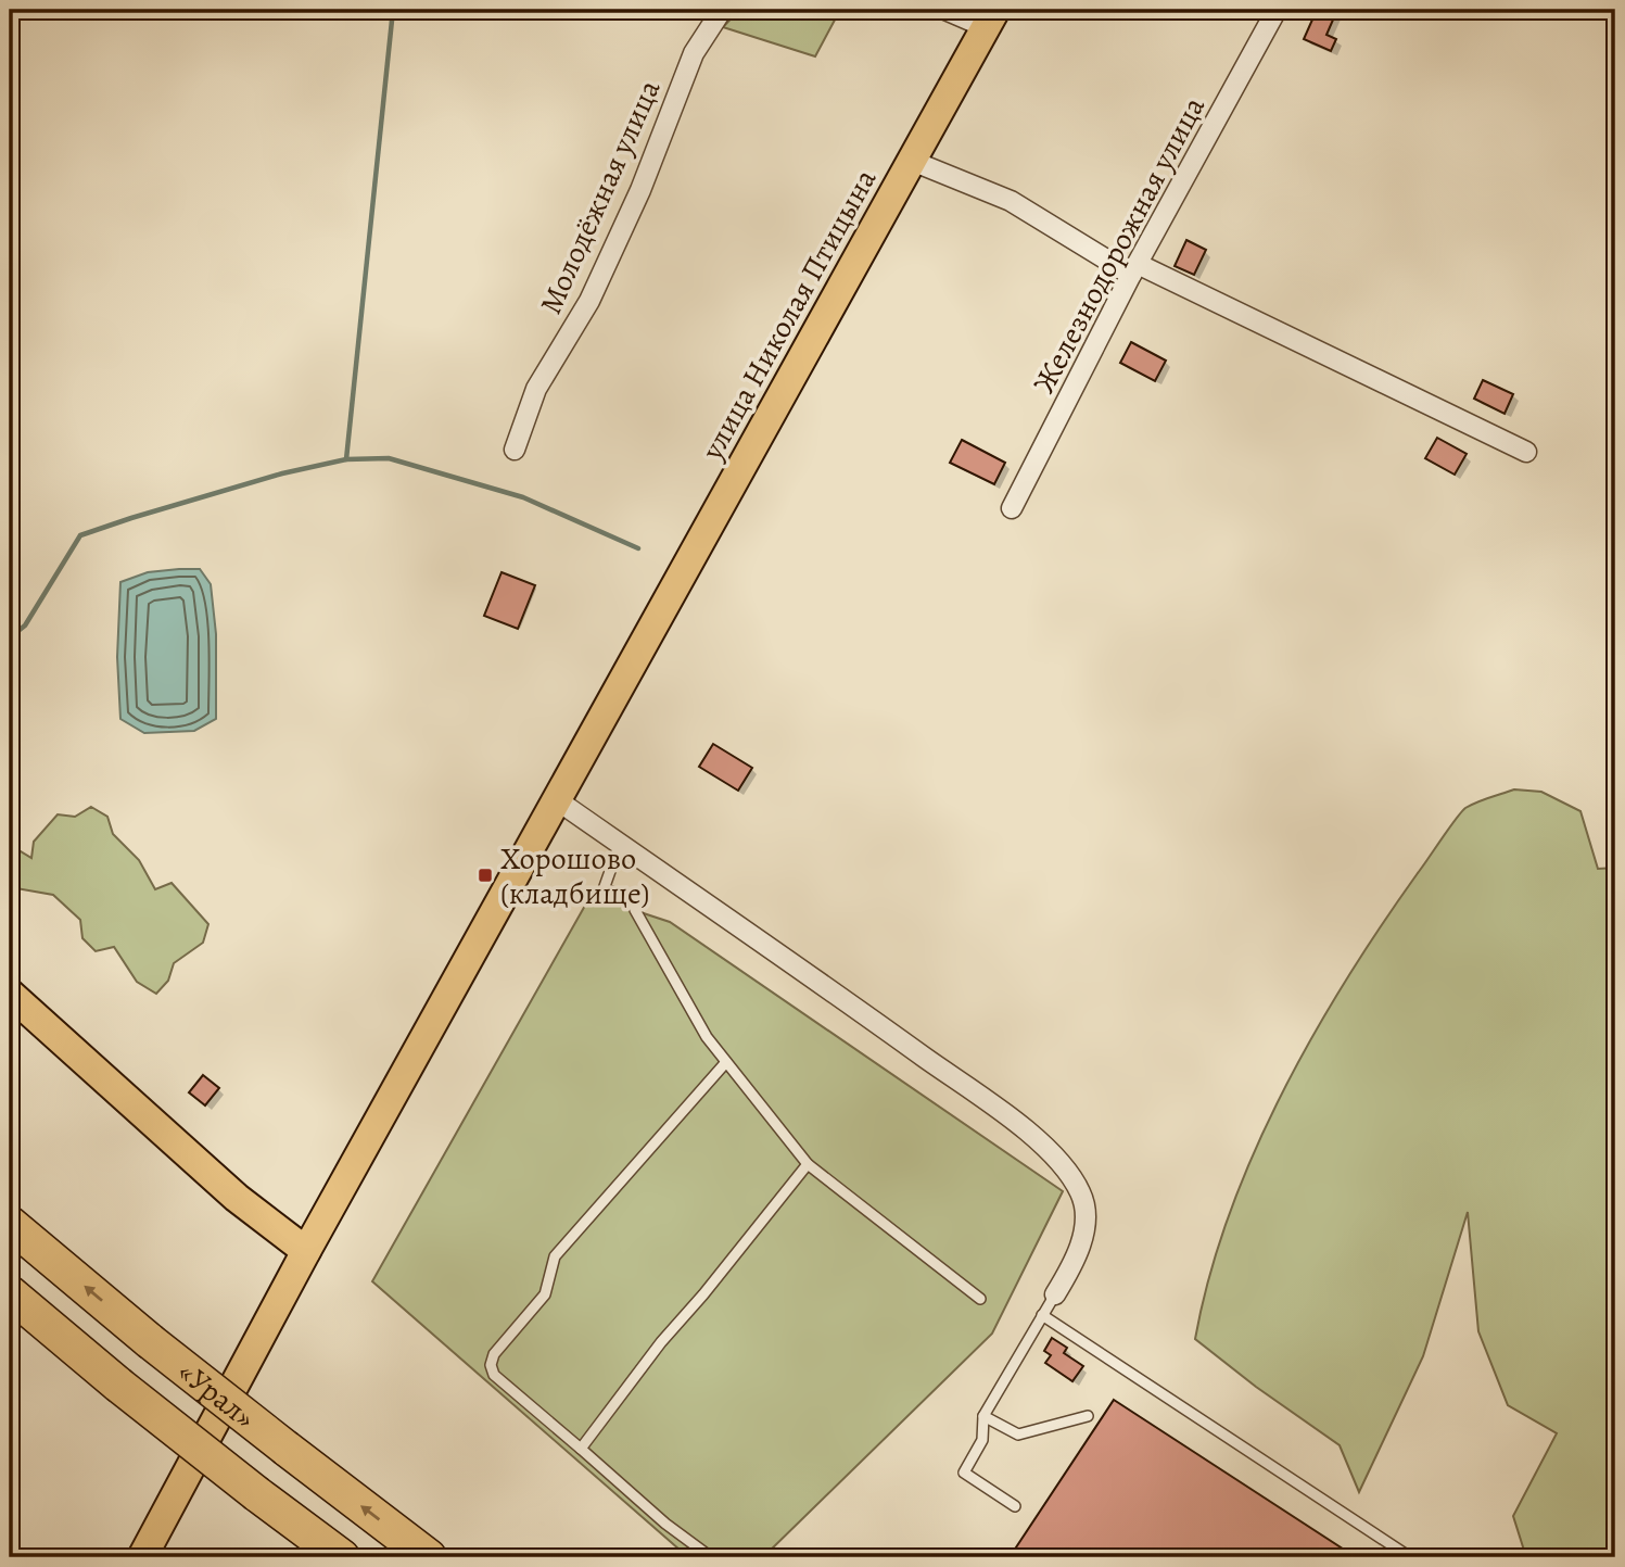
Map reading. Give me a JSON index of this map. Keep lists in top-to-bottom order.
{
  "streets": {
    "highway": ["«Урал»"],
    "main road": ["улица Николая Птицына"],
    "street": ["Молодёжная улица", "Железнодорожная улица"]
  },
  "places": {
    "transit": ["Хорошово (кладбище)"]
  }
}
